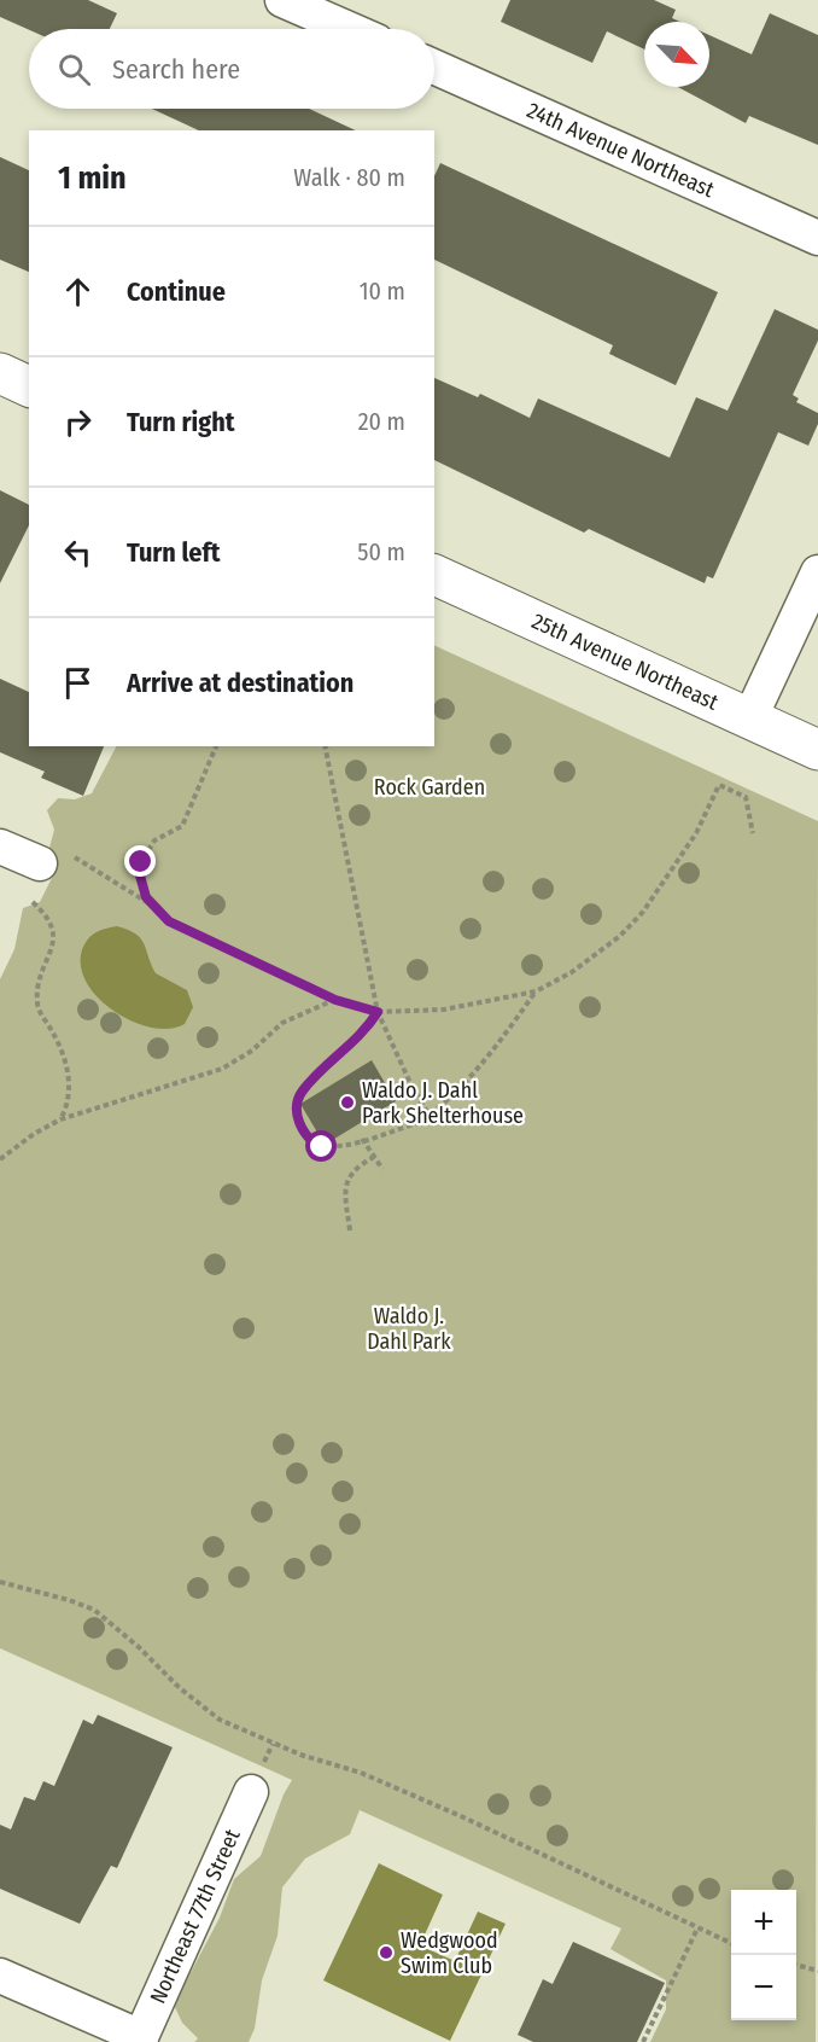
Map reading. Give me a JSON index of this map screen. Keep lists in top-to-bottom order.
{
  "streets": {
    "main road": ["25th Avenue Northeast"],
    "street": ["24th Avenue Northeast", "Northeast 77th Street"]
  },
  "parks": ["Rock Garden", "Waldo J. Dahl Park"],
  "places": ["Waldo J. Dahl Park Shelterhouse", "Wedgwood Swim Club"],
  "north": "bottom right",
  "page": {
    "search": "Search here",
    "heading": ["1 min", "Walk · 80 m"],
    "list": [
      ["Continue", "10 m"],
      ["Turn right", "20 m"],
      ["Turn left", "50 m"],
      "Arrive at destination"
    ],
    "map_buttons": ["+", "−"]
  }
}
